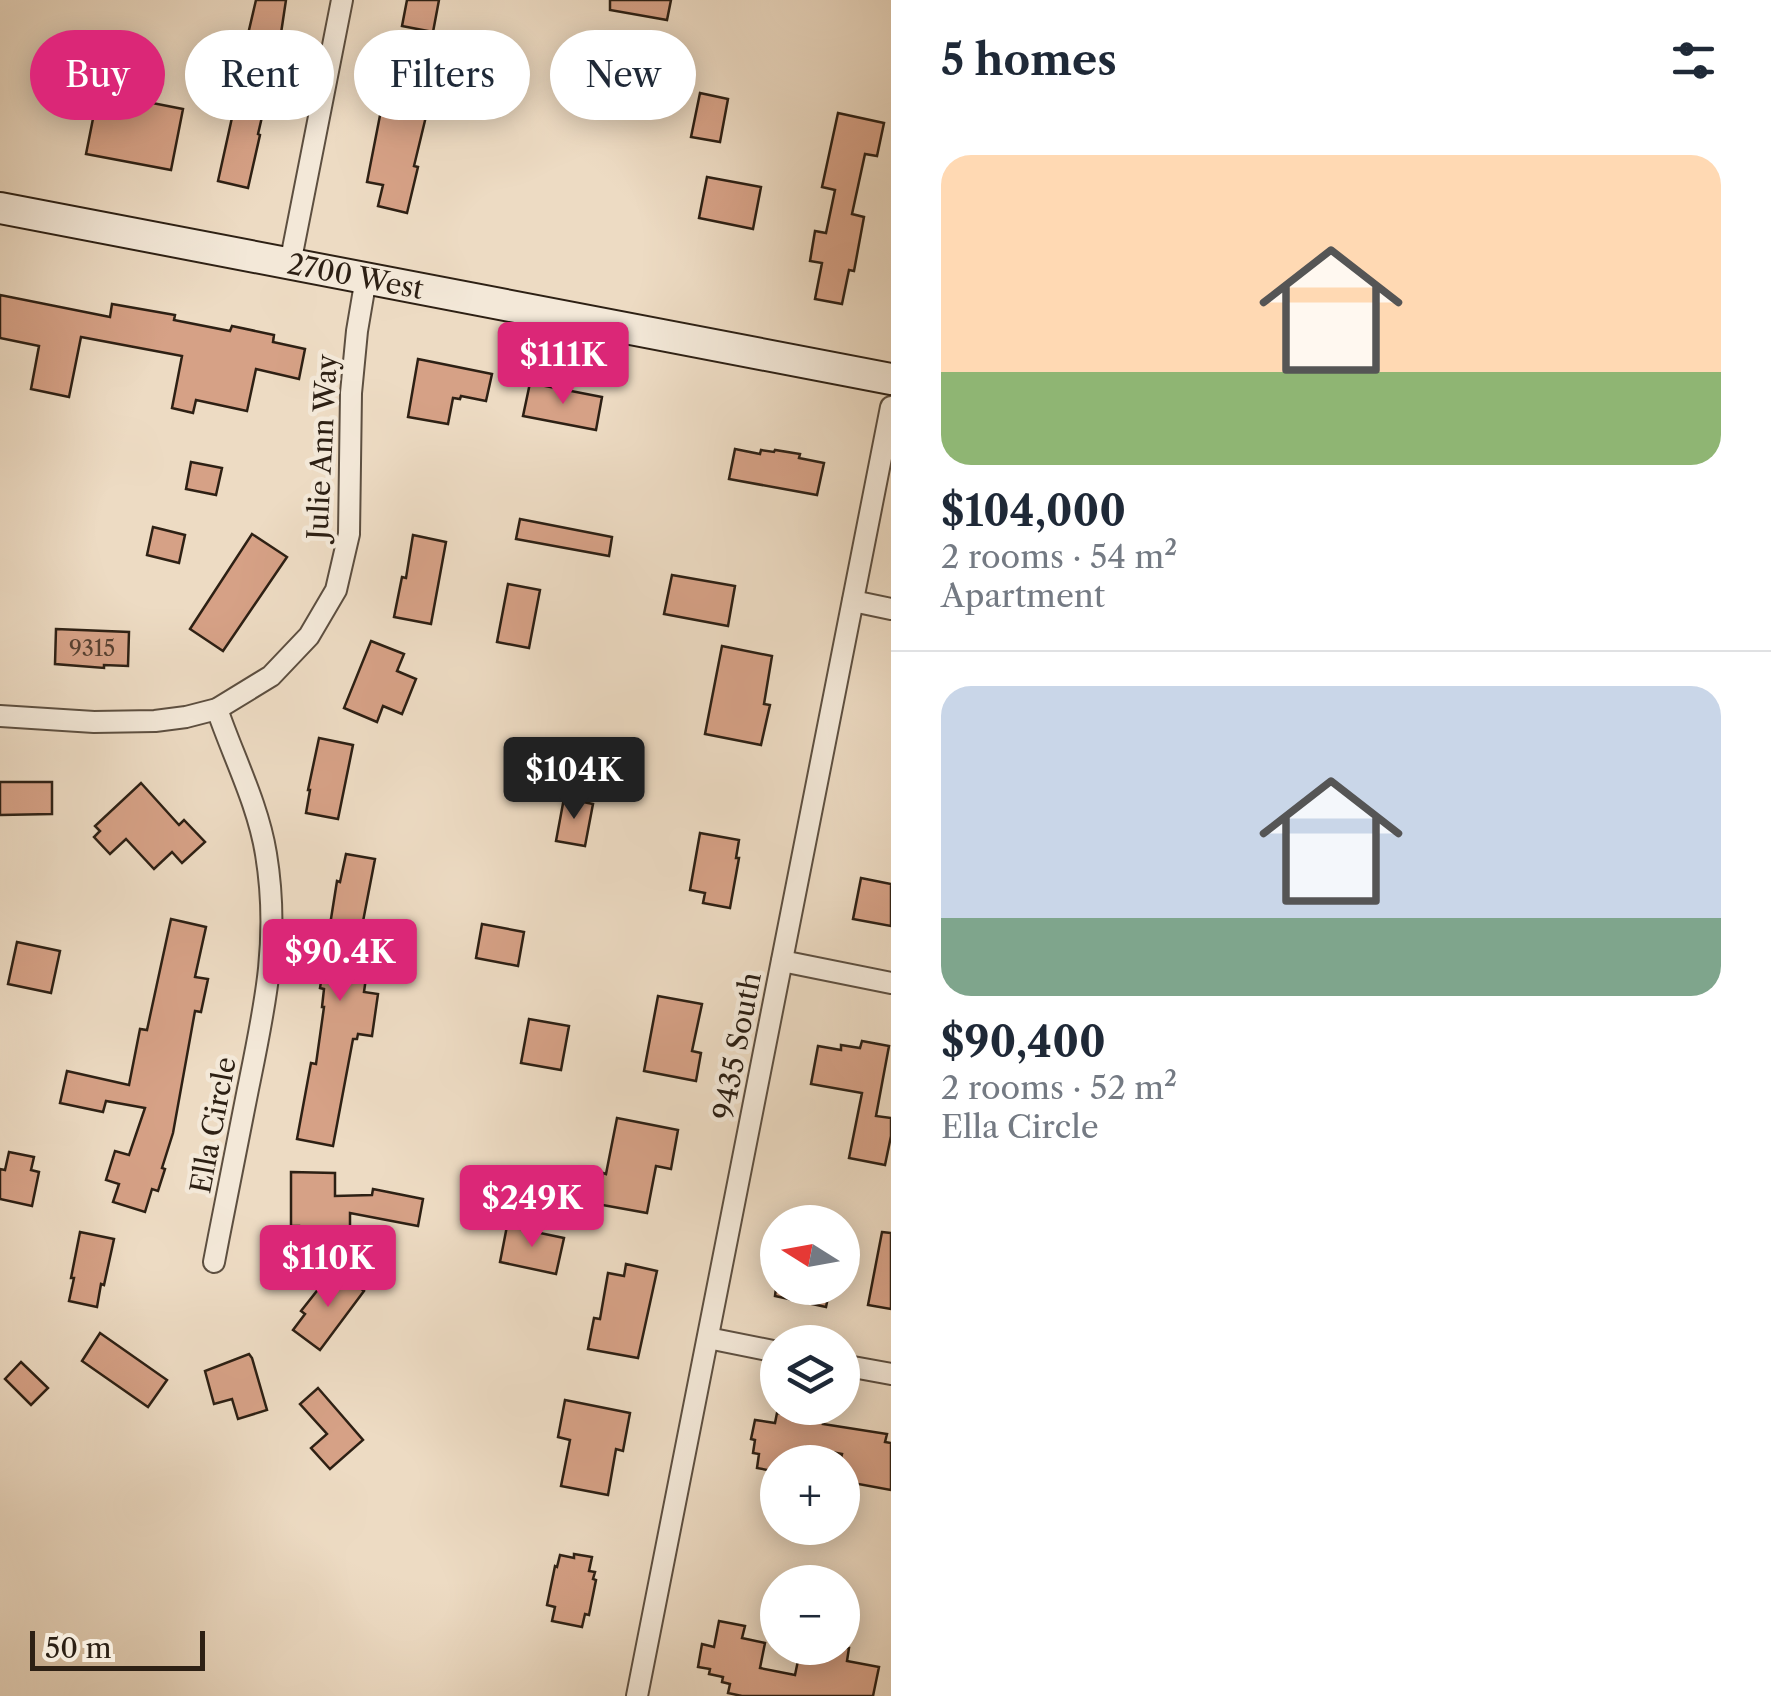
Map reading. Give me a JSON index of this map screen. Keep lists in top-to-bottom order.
{
  "streets": {
    "main road": ["2700 West"],
    "street": ["Julie Ann Way", "9435 South", "Ella Circle"]
  },
  "crossings": [
    ["2700 West", "Julie Ann Way"],
    ["Julie Ann Way", "Ella Circle"]
  ],
  "house_numbers": ["9315"],
  "scale_bar": "50 m",
  "north": "left",
  "page": {
    "heading": "5 homes",
    "chip": [
      "Buy",
      "Rent",
      "Filters",
      "New"
    ],
    "list": [
      {
        "name": "$104,000",
        "note": "2 rooms · 54 m² · Apartment"
      },
      {
        "name": "$90,400",
        "note": "2 rooms · 52 m² · Ella Circle"
      }
    ],
    "price": [
      "$111K",
      "$104K",
      "$90.4K",
      "$249K",
      "$110K"
    ],
    "map_buttons": ["+", "−"],
    "scale": "50 m"
  }
}
